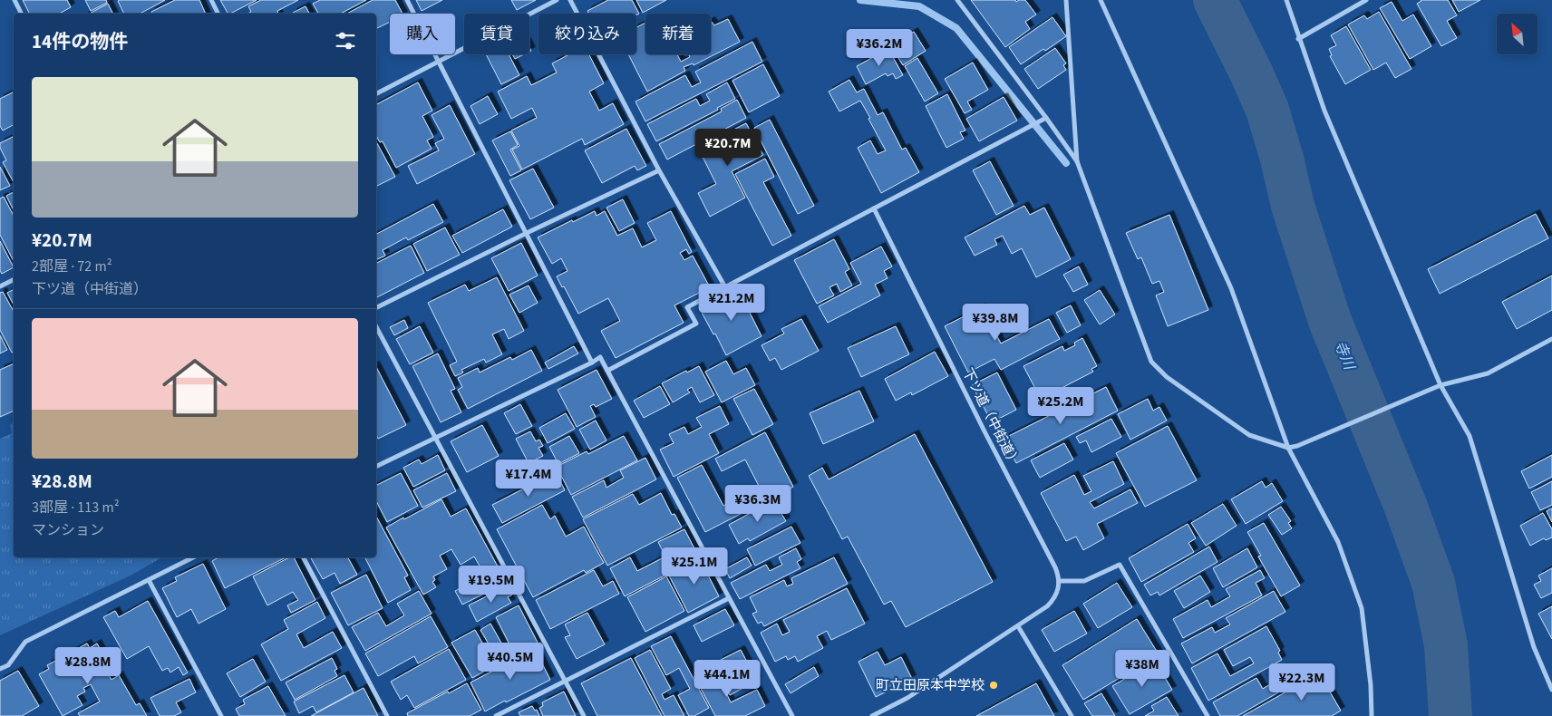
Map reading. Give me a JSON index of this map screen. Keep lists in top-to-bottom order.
{
  "streets": {
    "street": ["下ツ道（中街道）"]
  },
  "water": ["寺川"],
  "places": ["町立田原本中学校"],
  "north": "top left",
  "page": {
    "chip": [
      "購入",
      "賃貸",
      "絞り込み",
      "新着"
    ],
    "heading": "14件の物件",
    "price": [
      "¥36.2M",
      "¥20.7M",
      "¥21.2M",
      "¥39.8M",
      "¥25.2M",
      "¥17.4M",
      "¥36.3M",
      "¥25.1M",
      "¥19.5M",
      "¥40.5M",
      "¥28.8M",
      "¥38M",
      "¥44.1M",
      "¥22.3M"
    ],
    "list": [
      {
        "name": "¥20.7M",
        "note": "2部屋 · 72 m² · 下ツ道（中街道）"
      },
      {
        "name": "¥28.8M",
        "note": "3部屋 · 113 m² · マンション"
      }
    ]
  }
}
